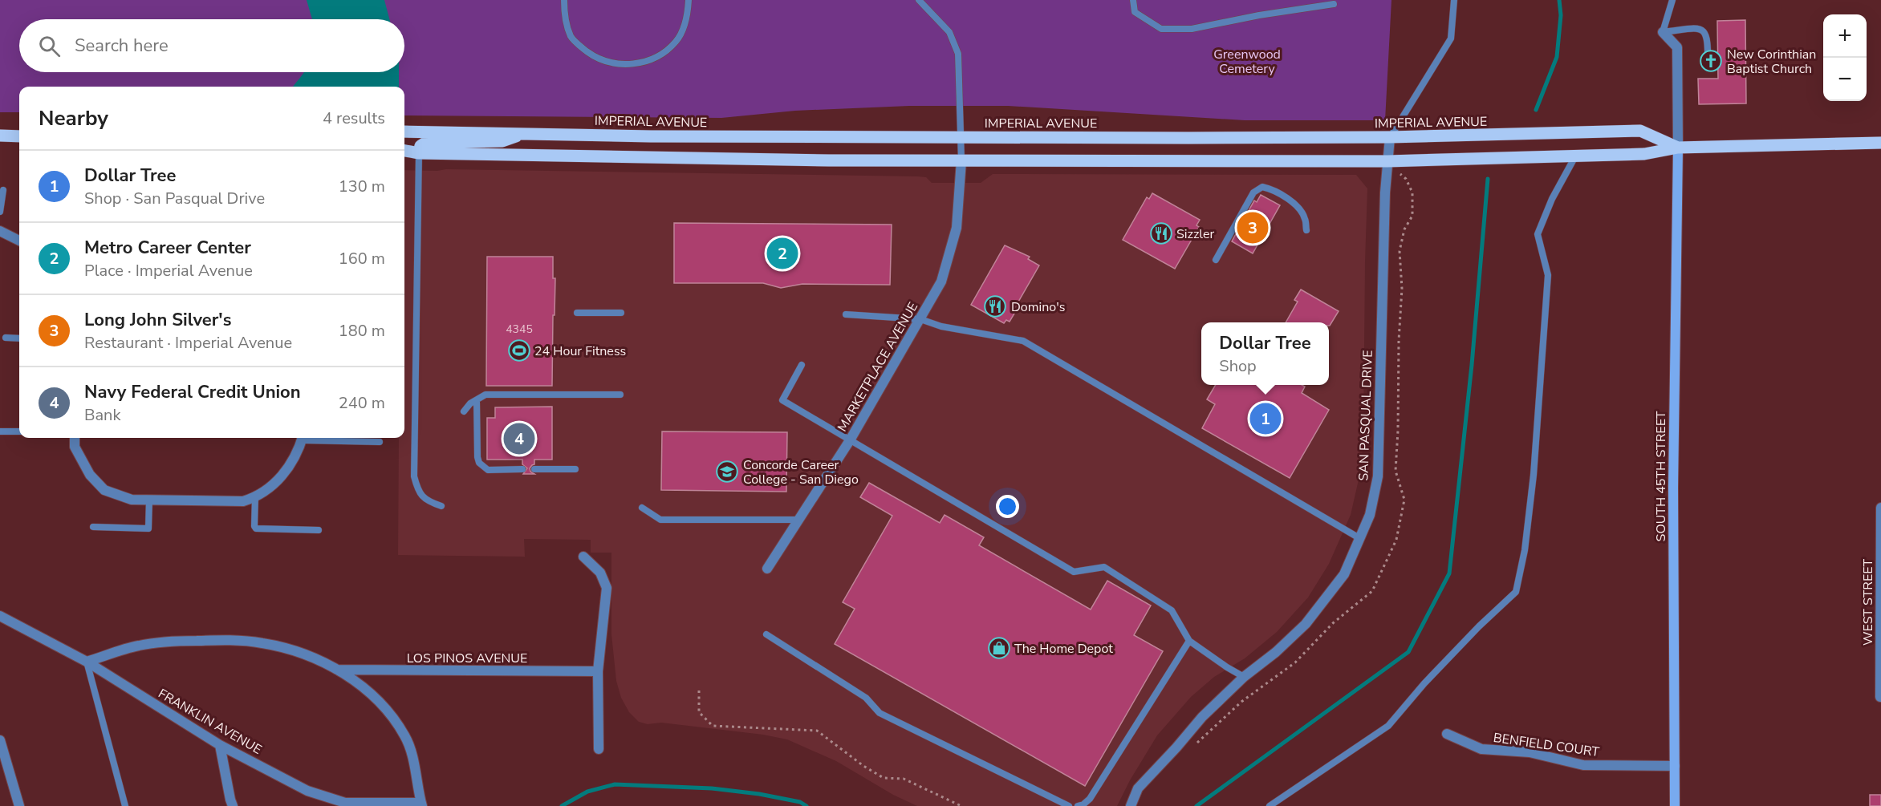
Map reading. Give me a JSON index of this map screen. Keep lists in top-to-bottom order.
{
  "streets": {
    "main road": ["IMPERIAL AVENUE"],
    "street": [
      "MARKETPLACE AVENUE",
      "SAN PASQUAL DRIVE",
      "SOUTH 45TH STREET",
      "WEST STREET",
      "LOS PINOS AVENUE",
      "FRANKLIN AVENUE",
      "BENFIELD COURT"
    ]
  },
  "crossings": [
    ["IMPERIAL AVENUE", "MARKETPLACE AVENUE"],
    ["IMPERIAL AVENUE", "SAN PASQUAL DRIVE"],
    ["IMPERIAL AVENUE", "SOUTH 45TH STREET"],
    ["SOUTH 45TH STREET", "BENFIELD COURT"]
  ],
  "parks": ["Greenwood Cemetery"],
  "places": {
    "church": ["New Corinthian Baptist Church"],
    "restaurant": ["Sizzler", "Domino's"],
    "sports": ["24 Hour Fitness"],
    "school or university": ["Concorde Career College - San Diego"],
    "shop": ["The Home Depot"]
  },
  "house_numbers": ["4345"],
  "page": {
    "map_buttons": ["+", "−"],
    "search": "Search here",
    "heading": ["Nearby", "4 results"],
    "list": [
      {
        "mark": "1",
        "name": "Dollar Tree",
        "note": "Shop · San Pasqual Drive",
        "value": "130 m"
      },
      {
        "mark": "2",
        "name": "Metro Career Center",
        "note": "Place · Imperial Avenue",
        "value": "160 m"
      },
      {
        "mark": "3",
        "name": "Long John Silver's",
        "note": "Restaurant · Imperial Avenue",
        "value": "180 m"
      },
      {
        "mark": "4",
        "name": "Navy Federal Credit Union",
        "note": "Bank",
        "value": "240 m"
      }
    ],
    "pins": [
      "3",
      "2",
      "1",
      "4"
    ],
    "popup": ["Dollar Tree", "Shop"]
  }
}
